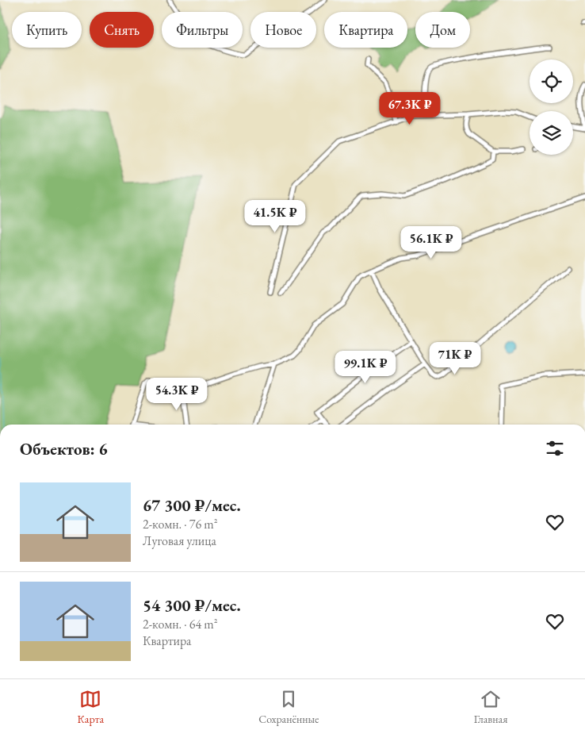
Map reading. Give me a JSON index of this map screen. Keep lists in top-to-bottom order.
{
  "page": {
    "chip": [
      "Купить",
      "Снять",
      "Фильтры",
      "Новое",
      "Квартира",
      "Дом"
    ],
    "price": [
      "67.3K ₽",
      "41.5K ₽",
      "56.1K ₽",
      "71K ₽",
      "99.1K ₽",
      "54.3K ₽"
    ],
    "heading": "Объектов: 6",
    "list": [
      {
        "name": "67 300 ₽/мес.",
        "note": "2-комн. · 76 m² · Луговая улица"
      },
      {
        "name": "54 300 ₽/мес.",
        "note": "2-комн. · 64 m² · Квартира"
      }
    ],
    "tabs": ["Карта", "Сохранённые", "Главная"]
  }
}
